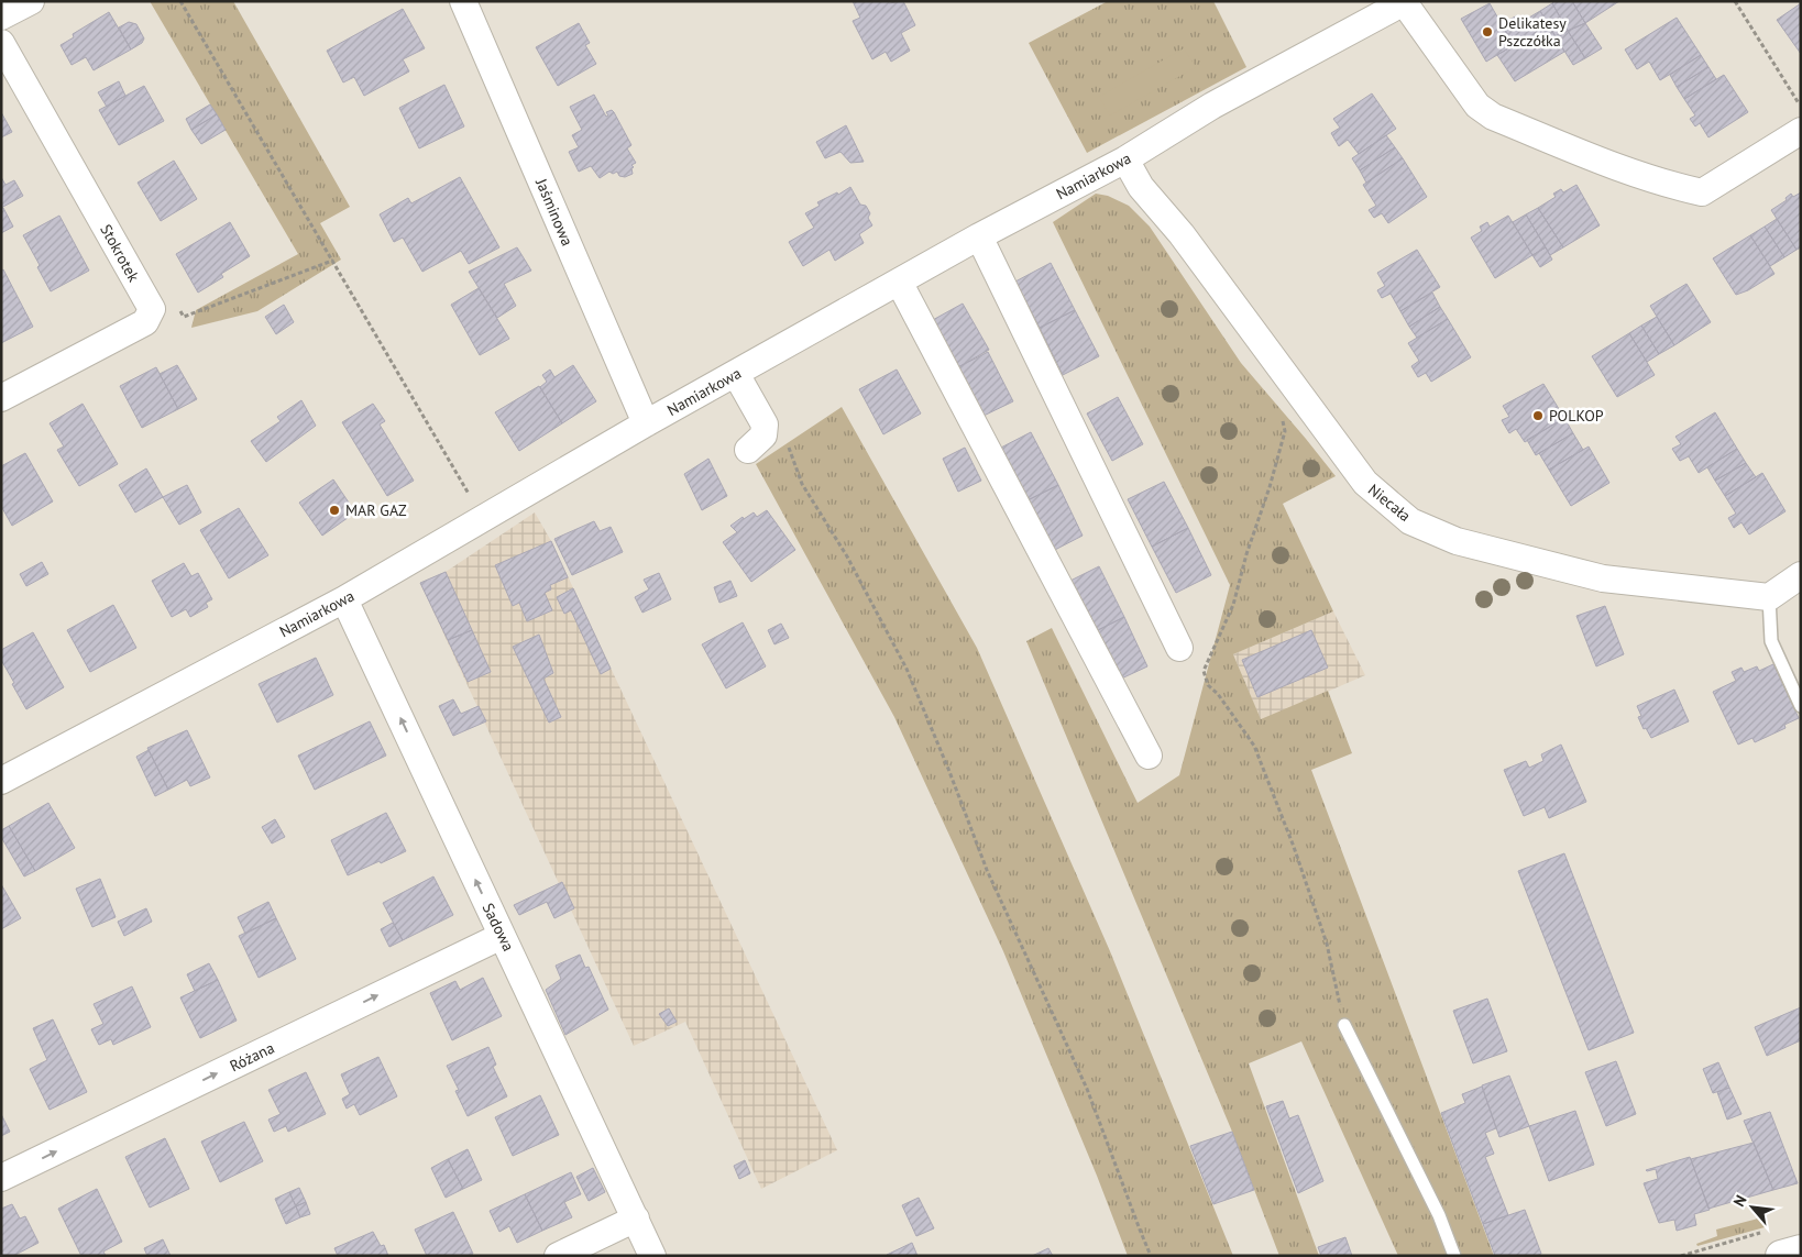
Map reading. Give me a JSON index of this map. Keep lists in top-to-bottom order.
{
  "streets": {
    "street": [
      "Namiarkowa",
      "Jaśminowa",
      "Stokrotek",
      "Niecała",
      "Sadowa",
      "Różana"
    ]
  },
  "crossings": [
    ["Namiarkowa", "Jaśminowa"],
    ["Namiarkowa", "Niecała"],
    ["Namiarkowa", "Sadowa"],
    ["Sadowa", "Różana"]
  ],
  "one_way": ["Sadowa", "Różana"],
  "places": ["Delikatesy Pszczółka", "POLKOP", "MAR GAZ"],
  "north": "top left"
}
